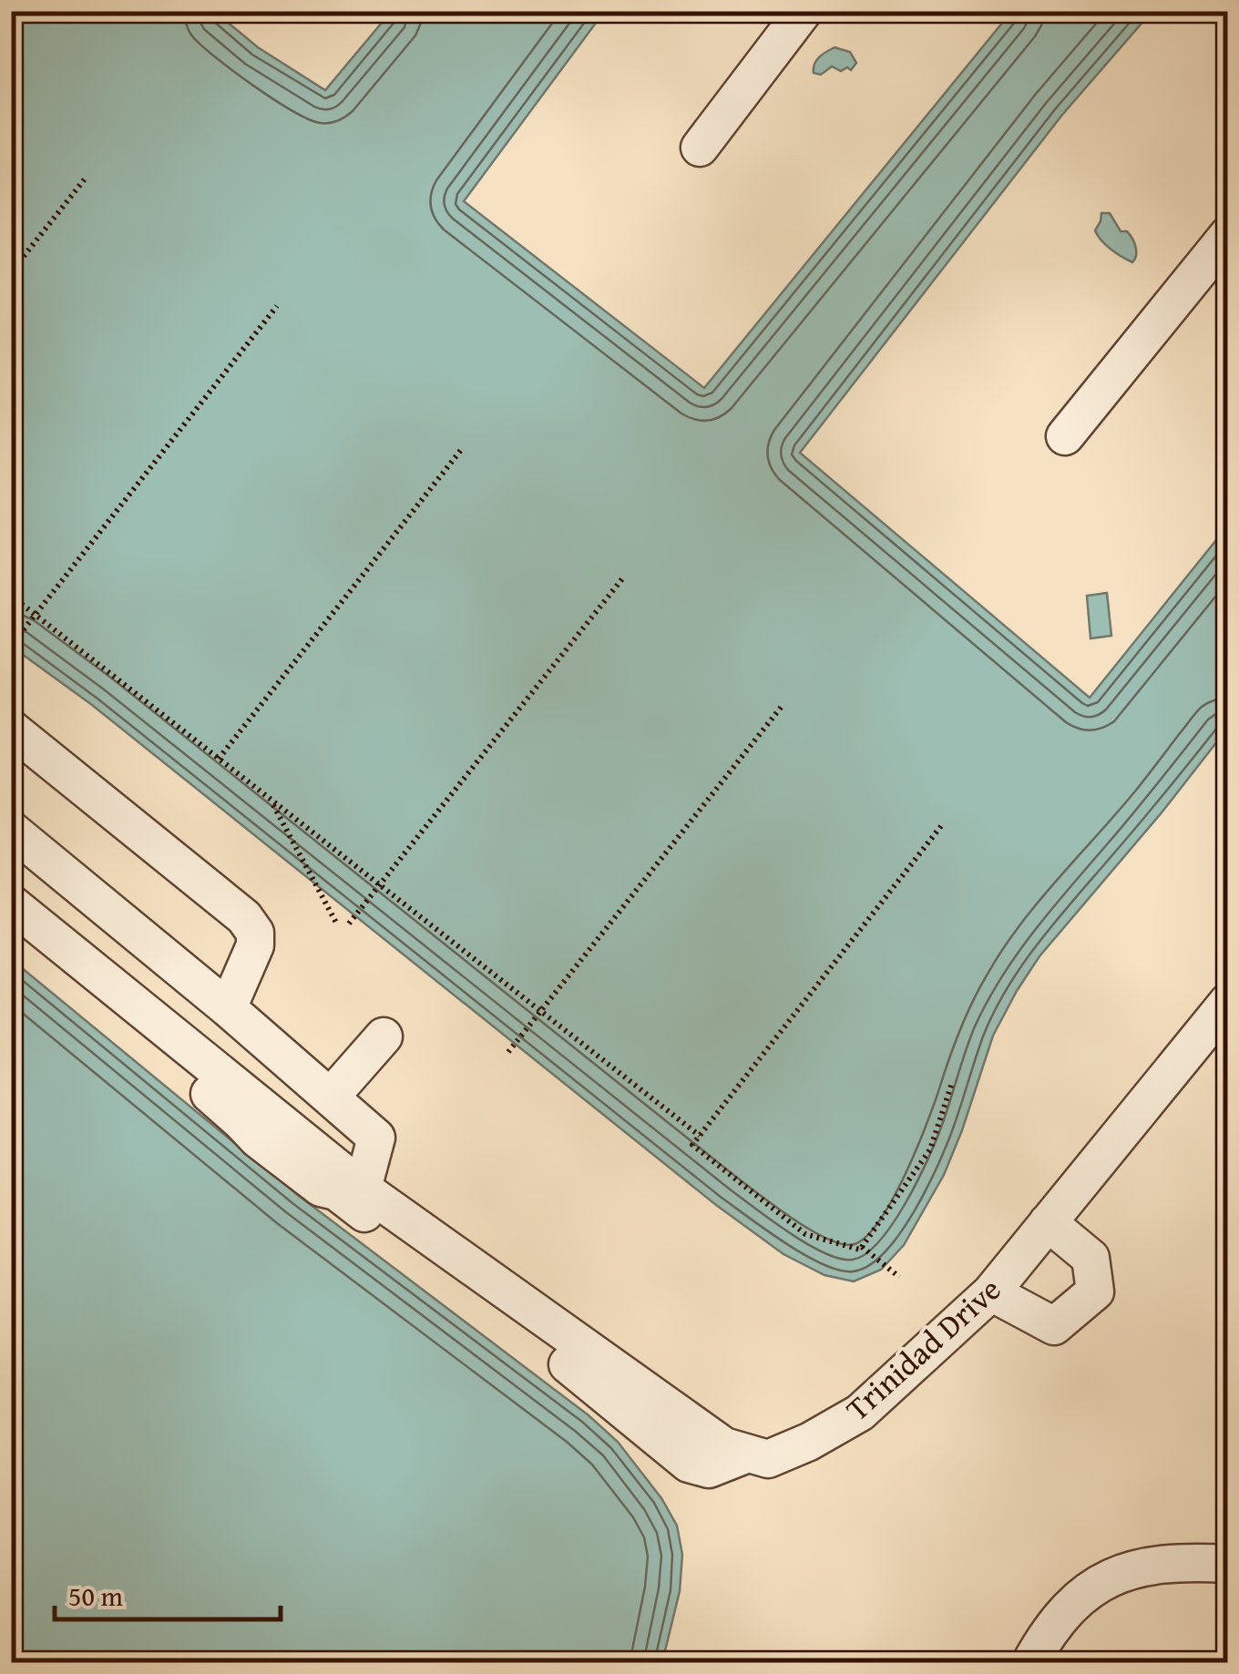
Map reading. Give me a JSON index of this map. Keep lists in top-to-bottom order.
{
  "streets": {
    "street": ["Trinidad Drive"]
  },
  "scale_bar": "50 m"
}
